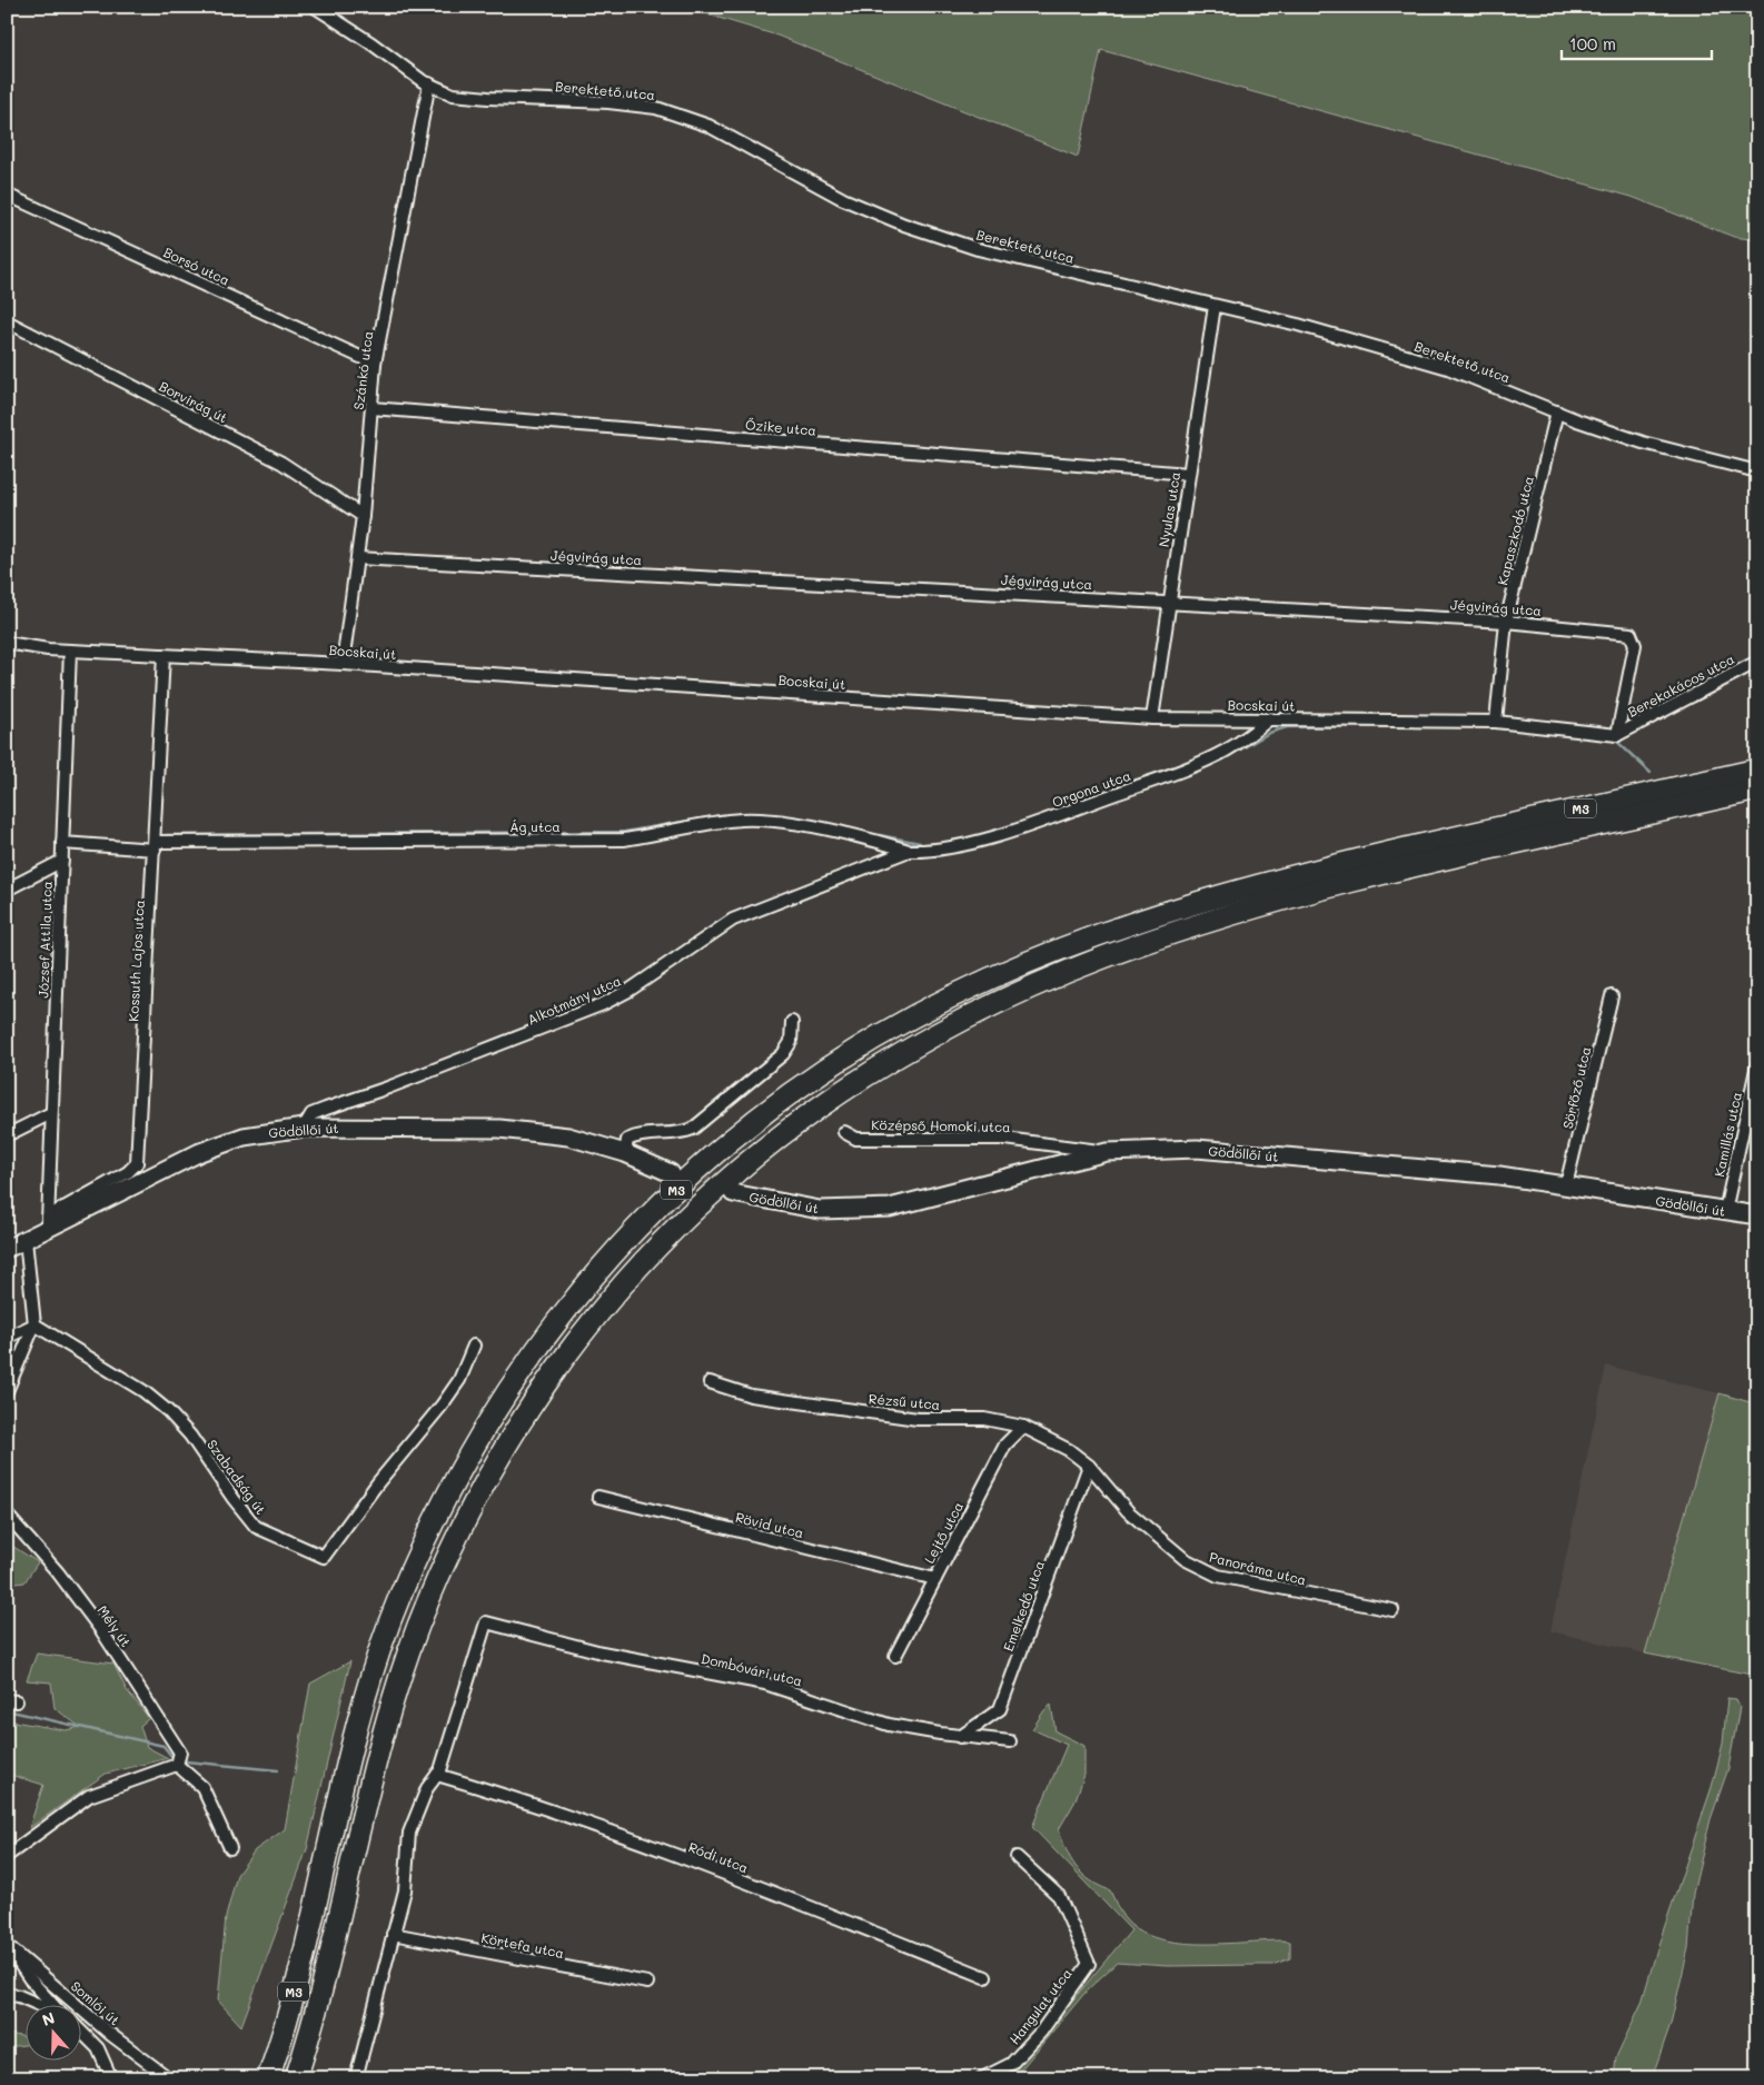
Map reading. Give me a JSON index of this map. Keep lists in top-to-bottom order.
{
  "streets": {
    "highway": ["M3"],
    "main road": ["Gödöllői út"],
    "street": [
      "Berektető utca",
      "Borsó utca",
      "Szánkó utca",
      "Borvirág út",
      "Őzike utca",
      "Nyulas utca",
      "Kapaszkodó utca",
      "Jégvirág utca",
      "Bocskai út",
      "Berekakácos utca",
      "Orgona utca",
      "Ág utca",
      "József Attila utca",
      "Kossuth Lajos utca",
      "Alkotmány utca",
      "Sörfőző utca",
      "Középső Homoki utca",
      "Kamillás utca",
      "Rézsű utca",
      "Szabadság út",
      "Rövid utca",
      "Lejtő utca",
      "Panoráma utca",
      "Emelkedő utca",
      "Mély út",
      "Dombóvári utca",
      "Ródi utca",
      "Körtefa utca",
      "Somlói út",
      "Hangulat utca"
    ]
  },
  "crossings": [
    ["Berektető utca", "Szánkó utca"],
    ["Berektető utca", "Nyulas utca"],
    ["Berektető utca", "Kapaszkodó utca"],
    ["Borsó utca", "Szánkó utca"],
    ["Szánkó utca", "Borvirág út"],
    ["Szánkó utca", "Őzike utca"],
    ["Szánkó utca", "Jégvirág utca"],
    ["Szánkó utca", "Bocskai út"],
    ["Őzike utca", "Nyulas utca"],
    ["Nyulas utca", "Jégvirág utca"],
    ["Nyulas utca", "Bocskai út"],
    ["Kapaszkodó utca", "Jégvirág utca"],
    ["Kapaszkodó utca", "Bocskai út"],
    ["Jégvirág utca", "Bocskai út"],
    ["Jégvirág utca", "Berekakácos utca"],
    ["Bocskai út", "Berekakácos utca"],
    ["Bocskai út", "Orgona utca"],
    ["Bocskai út", "József Attila utca"],
    ["Bocskai út", "Kossuth Lajos utca"],
    ["Orgona utca", "Ág utca"],
    ["Orgona utca", "Alkotmány utca"],
    ["Ág utca", "József Attila utca"],
    ["Ág utca", "Kossuth Lajos utca"],
    ["Ág utca", "Alkotmány utca"],
    ["József Attila utca", "Kossuth Lajos utca"],
    ["József Attila utca", "Gödöllői út"],
    ["Kossuth Lajos utca", "Gödöllői út"],
    ["Alkotmány utca", "Gödöllői út"],
    ["Sörfőző utca", "Gödöllői út"],
    ["Középső Homoki utca", "Gödöllői út"],
    ["Gödöllői út", "Kamillás utca"],
    ["Rézsű utca", "Lejtő utca"],
    ["Rézsű utca", "Panoráma utca"],
    ["Rézsű utca", "Emelkedő utca"],
    ["Rövid utca", "Lejtő utca"],
    ["Panoráma utca", "Emelkedő utca"],
    ["Emelkedő utca", "Dombóvári utca"],
    ["Dombóvári utca", "Ródi utca"]
  ],
  "scale_bar": "100 m",
  "north": "top"
}
